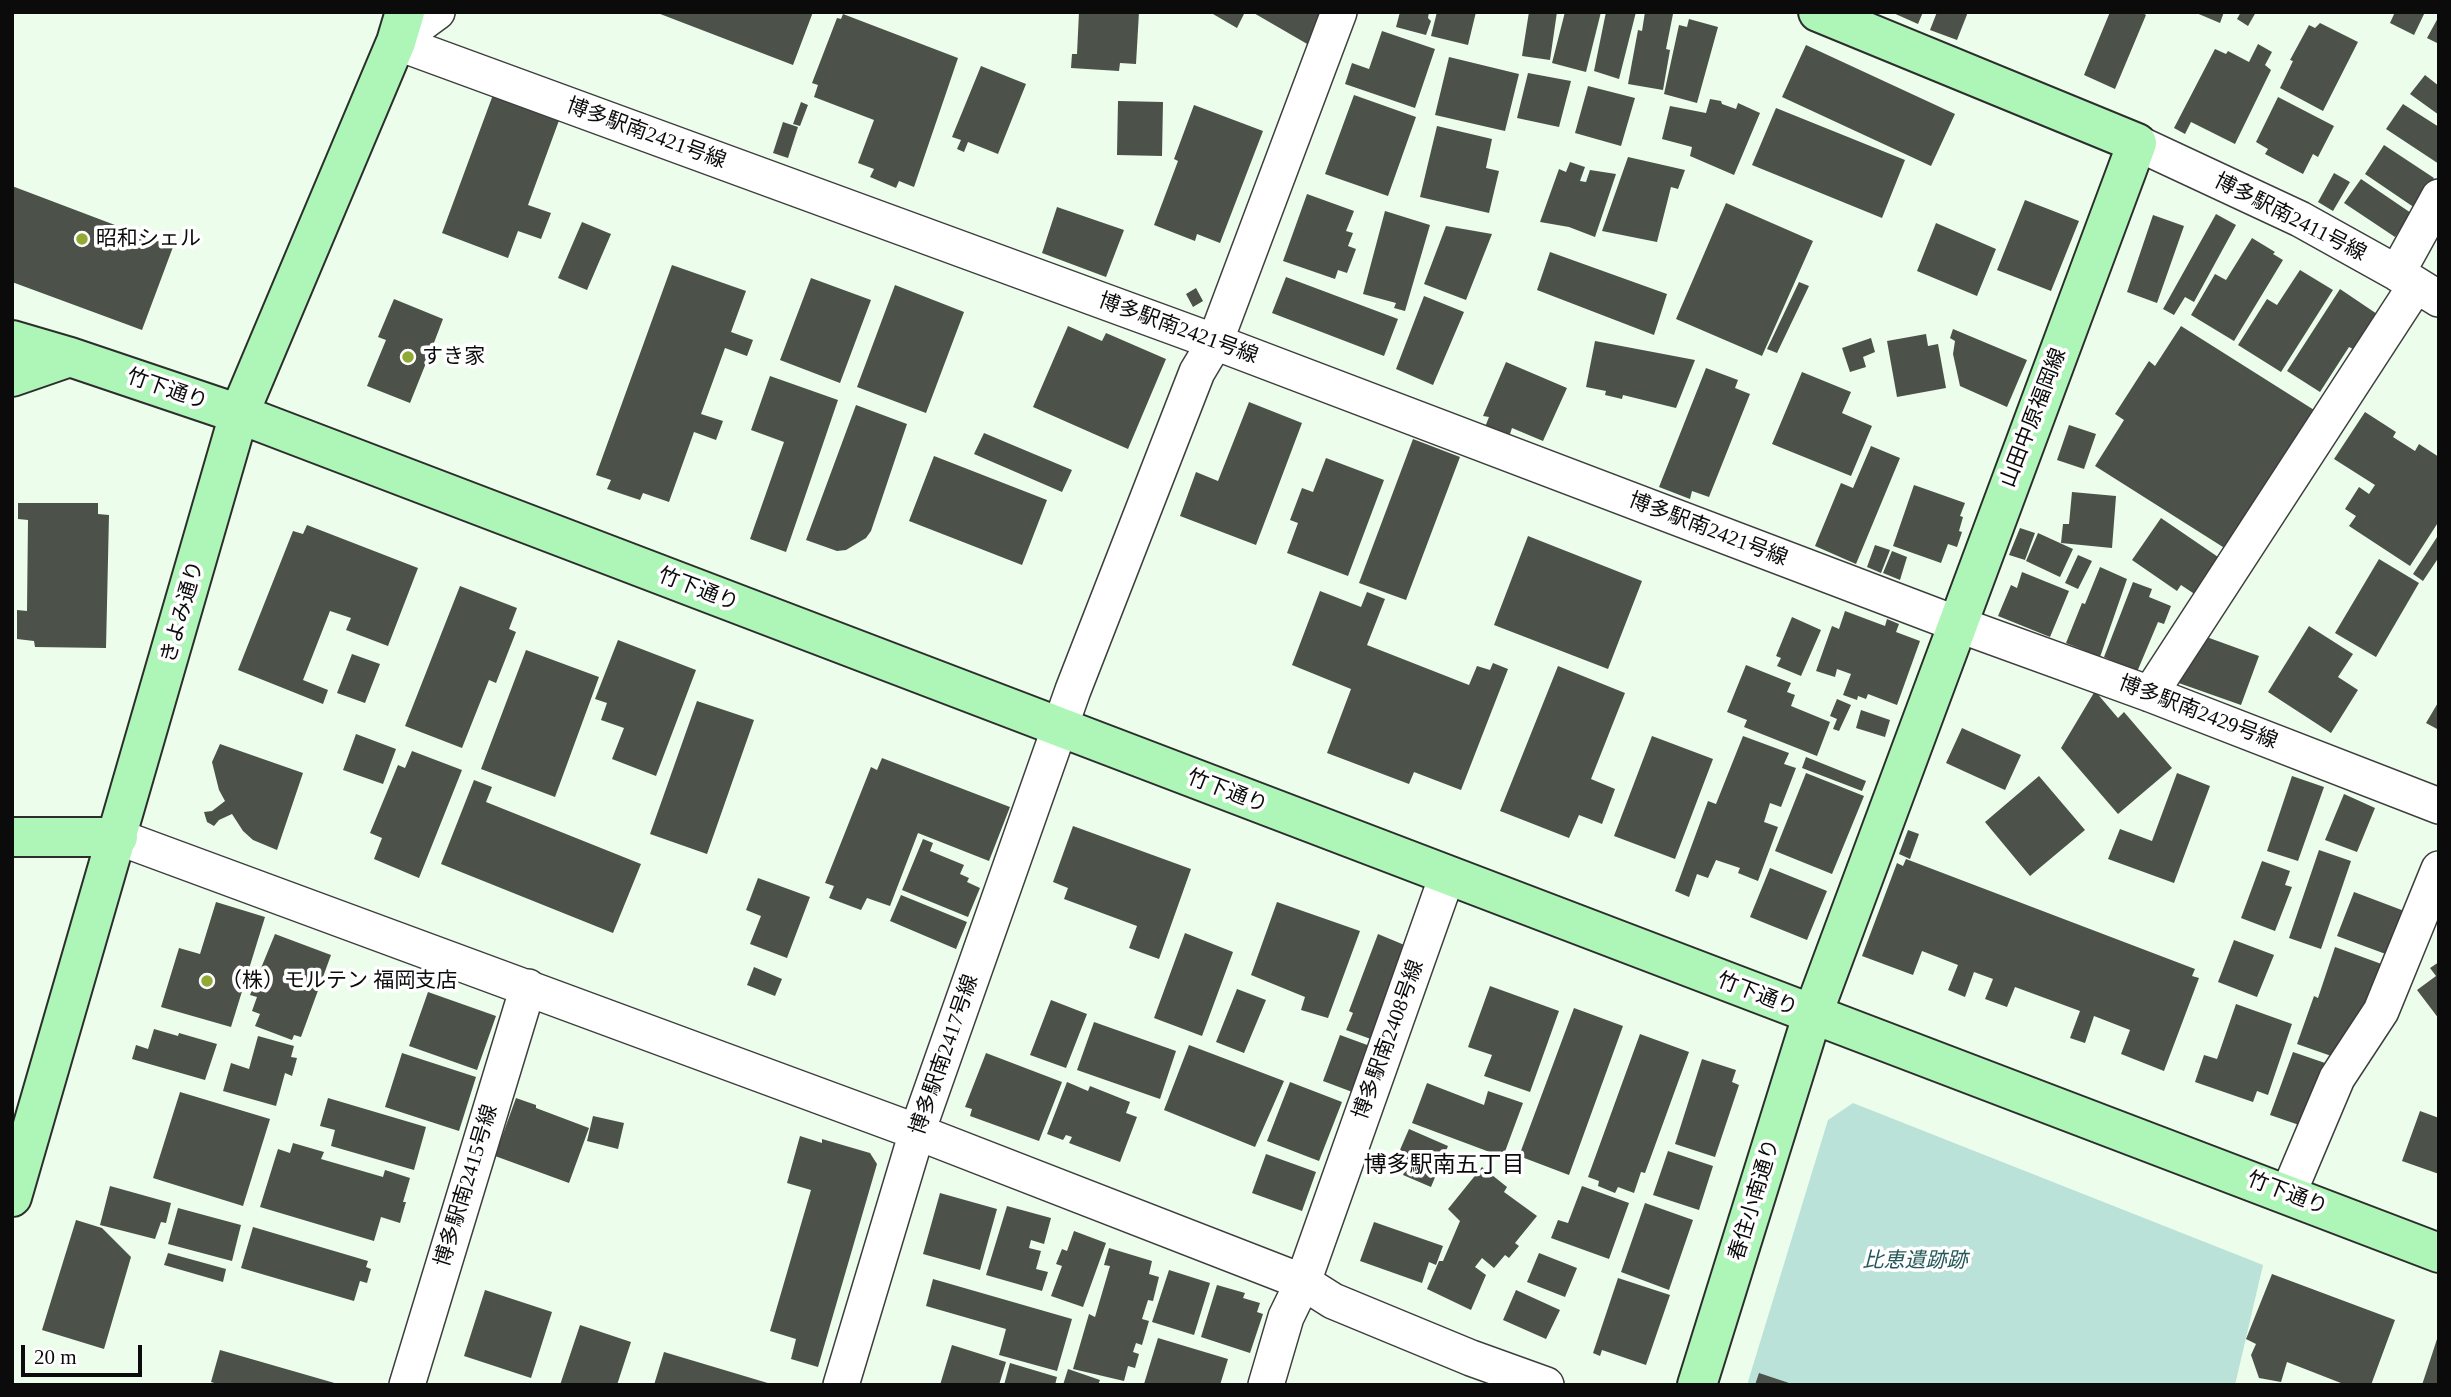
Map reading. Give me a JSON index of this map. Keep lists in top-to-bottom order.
{
  "streets": {
    "street": [
      "博多駅南2421号線",
      "博多駅南2411号線",
      "竹下通り",
      "山田中原福岡線",
      "きよみ通り",
      "博多駅南2429号線",
      "博多駅南2408号線",
      "博多駅南2417号線",
      "博多駅南2415号線",
      "春住小南通り"
    ]
  },
  "crossings": [
    ["博多駅南2421号線", "山田中原福岡線"],
    ["博多駅南2421号線", "きよみ通り"],
    ["博多駅南2421号線", "博多駅南2429号線"],
    ["博多駅南2421号線", "博多駅南2417号線"],
    ["博多駅南2411号線", "山田中原福岡線"],
    ["竹下通り", "山田中原福岡線"],
    ["竹下通り", "きよみ通り"],
    ["竹下通り", "博多駅南2408号線"],
    ["竹下通り", "博多駅南2417号線"],
    ["竹下通り", "春住小南通り"],
    ["山田中原福岡線", "博多駅南2429号線"],
    ["山田中原福岡線", "春住小南通り"]
  ],
  "districts": ["博多駅南五丁目"],
  "parks": ["比恵遺跡跡"],
  "places": ["昭和シェル", "すき家", "（株）モルテン 福岡支店"],
  "scale_bar": "20 m"
}
